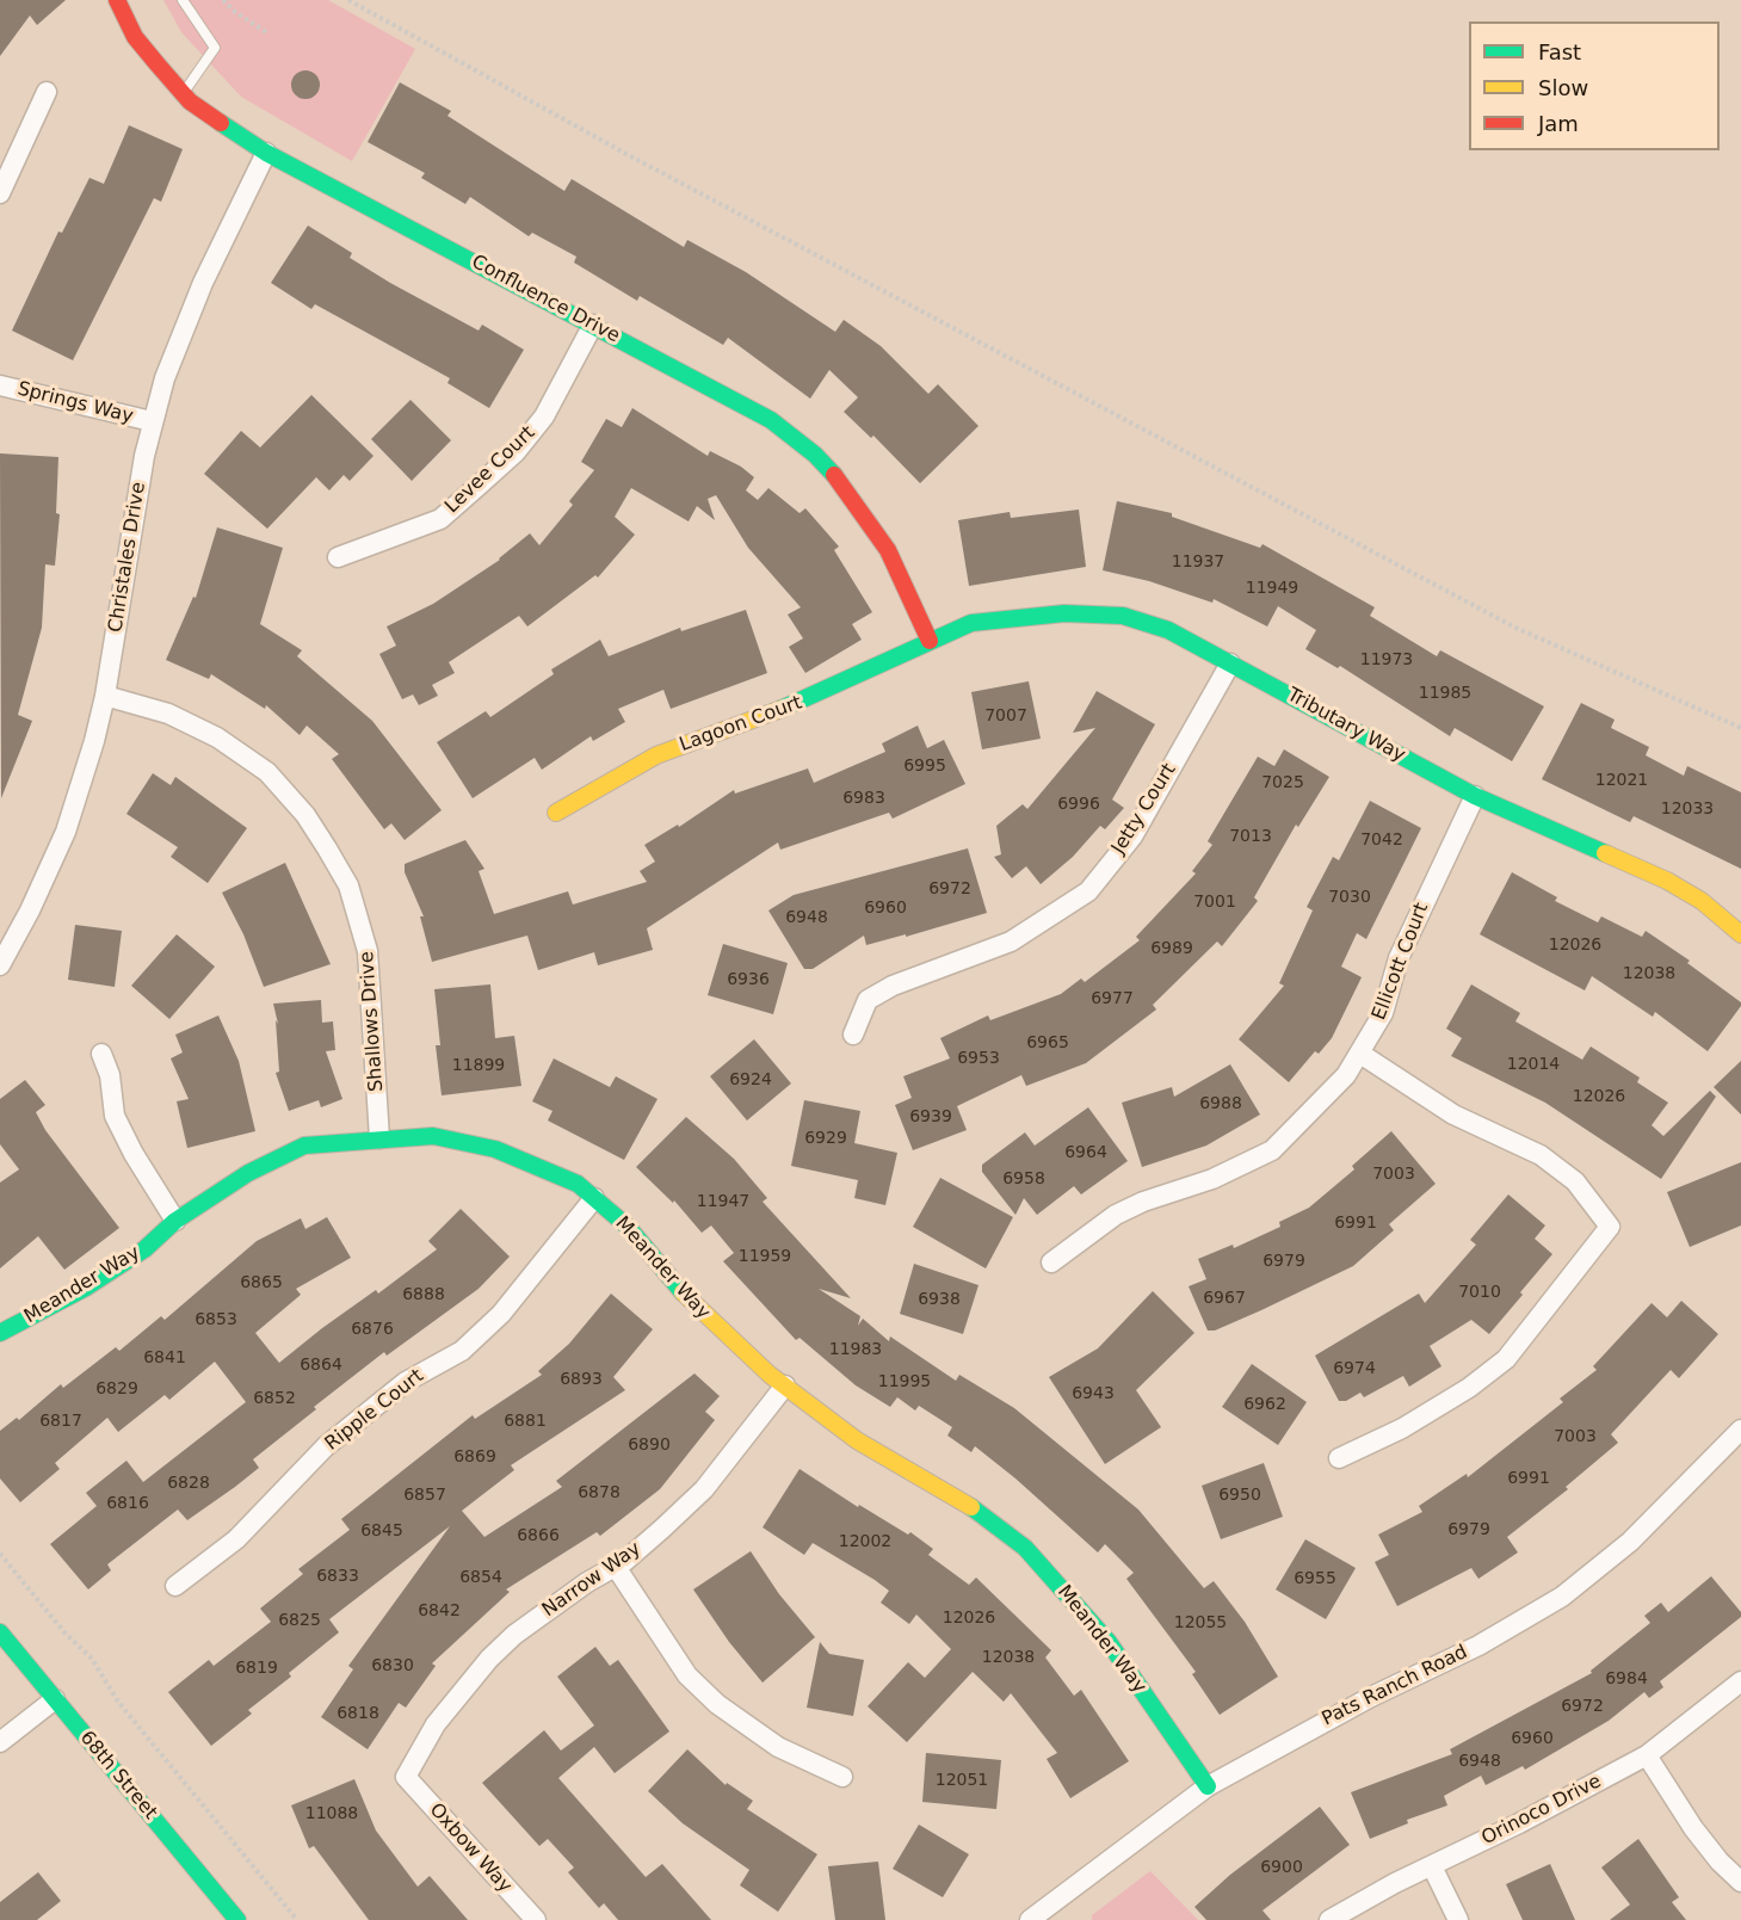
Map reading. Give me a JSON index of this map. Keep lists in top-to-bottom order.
{
  "streets": {
    "street": [
      "Confluence Drive",
      "Springs Way",
      "Levee Court",
      "Christales Drive",
      "Lagoon Court",
      "Tributary Way",
      "Jetty Court",
      "Ellicott Court",
      "Shallows Drive",
      "Meander Way",
      "Ripple Court",
      "Narrow Way",
      "Pats Ranch Road",
      "68th Street",
      "Orinoco Drive",
      "Oxbow Way"
    ]
  },
  "crossings": [
    ["Confluence Drive", "Levee Court"],
    ["Confluence Drive", "Christales Drive"],
    ["Confluence Drive", "Lagoon Court"],
    ["Confluence Drive", "Tributary Way"],
    ["Springs Way", "Christales Drive"],
    ["Christales Drive", "Shallows Drive"],
    ["Lagoon Court", "Tributary Way"],
    ["Tributary Way", "Jetty Court"],
    ["Tributary Way", "Ellicott Court"],
    ["Shallows Drive", "Meander Way"],
    ["Meander Way", "Ripple Court"],
    ["Meander Way", "Narrow Way"],
    ["Meander Way", "Pats Ranch Road"],
    ["Narrow Way", "Oxbow Way"]
  ],
  "house_numbers": [
    "11937",
    "11949",
    "11973",
    "11985",
    "7007",
    "6995",
    "12021",
    "7025",
    "6983",
    "6996",
    "12033",
    "7013",
    "7042",
    "6972",
    "7030",
    "7001",
    "6960",
    "6948",
    "12026",
    "6989",
    "12038",
    "6936",
    "6977",
    "6965",
    "6953",
    "12014",
    "11899",
    "6924",
    "12026",
    "6988",
    "6939",
    "6929",
    "6964",
    "7003",
    "6958",
    "11947",
    "6991",
    "11959",
    "6979",
    "6865",
    "7010",
    "6888",
    "6967",
    "6938",
    "6853",
    "6876",
    "11983",
    "6841",
    "6864",
    "6974",
    "6893",
    "11995",
    "6829",
    "6943",
    "6852",
    "6962",
    "6817",
    "6881",
    "7003",
    "6890",
    "6869",
    "6991",
    "6828",
    "6878",
    "6857",
    "6950",
    "6816",
    "6979",
    "6845",
    "6866",
    "12002",
    "6833",
    "6854",
    "6955",
    "6842",
    "12026",
    "6825",
    "12055",
    "12038",
    "6830",
    "6819",
    "6984",
    "6972",
    "6818",
    "6960",
    "6948",
    "12051",
    "11088",
    "6900"
  ],
  "legend": ["Fast", "Slow", "Jam"]
}
